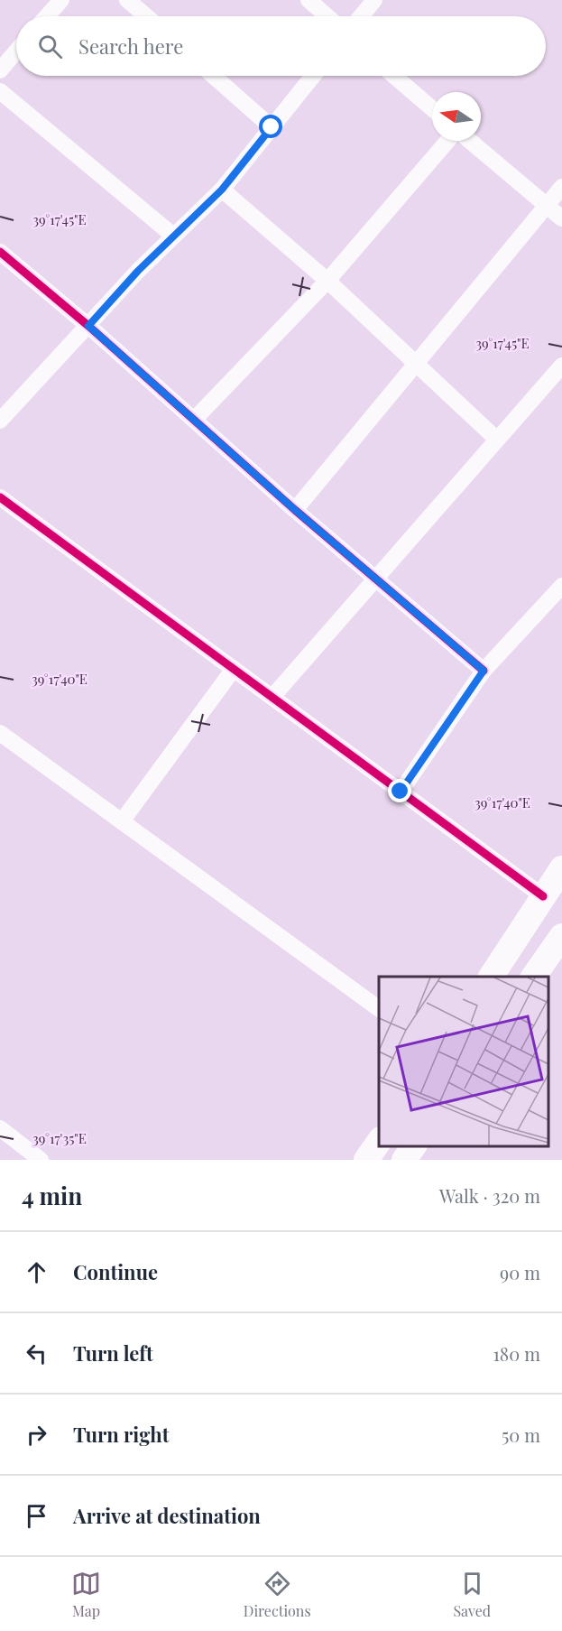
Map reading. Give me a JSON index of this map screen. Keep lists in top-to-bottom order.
{
  "north": "left",
  "page": {
    "search": "Search here",
    "heading": ["4 min", "Walk · 320 m"],
    "list": [
      ["Continue", "90 m"],
      ["Turn left", "180 m"],
      ["Turn right", "50 m"],
      "Arrive at destination"
    ],
    "nav": ["Map", "Directions", "Saved"]
  },
  "coordinates": ["39°17'45\"E", "39°17'40\"E", "39°17'35\"E"]
}
